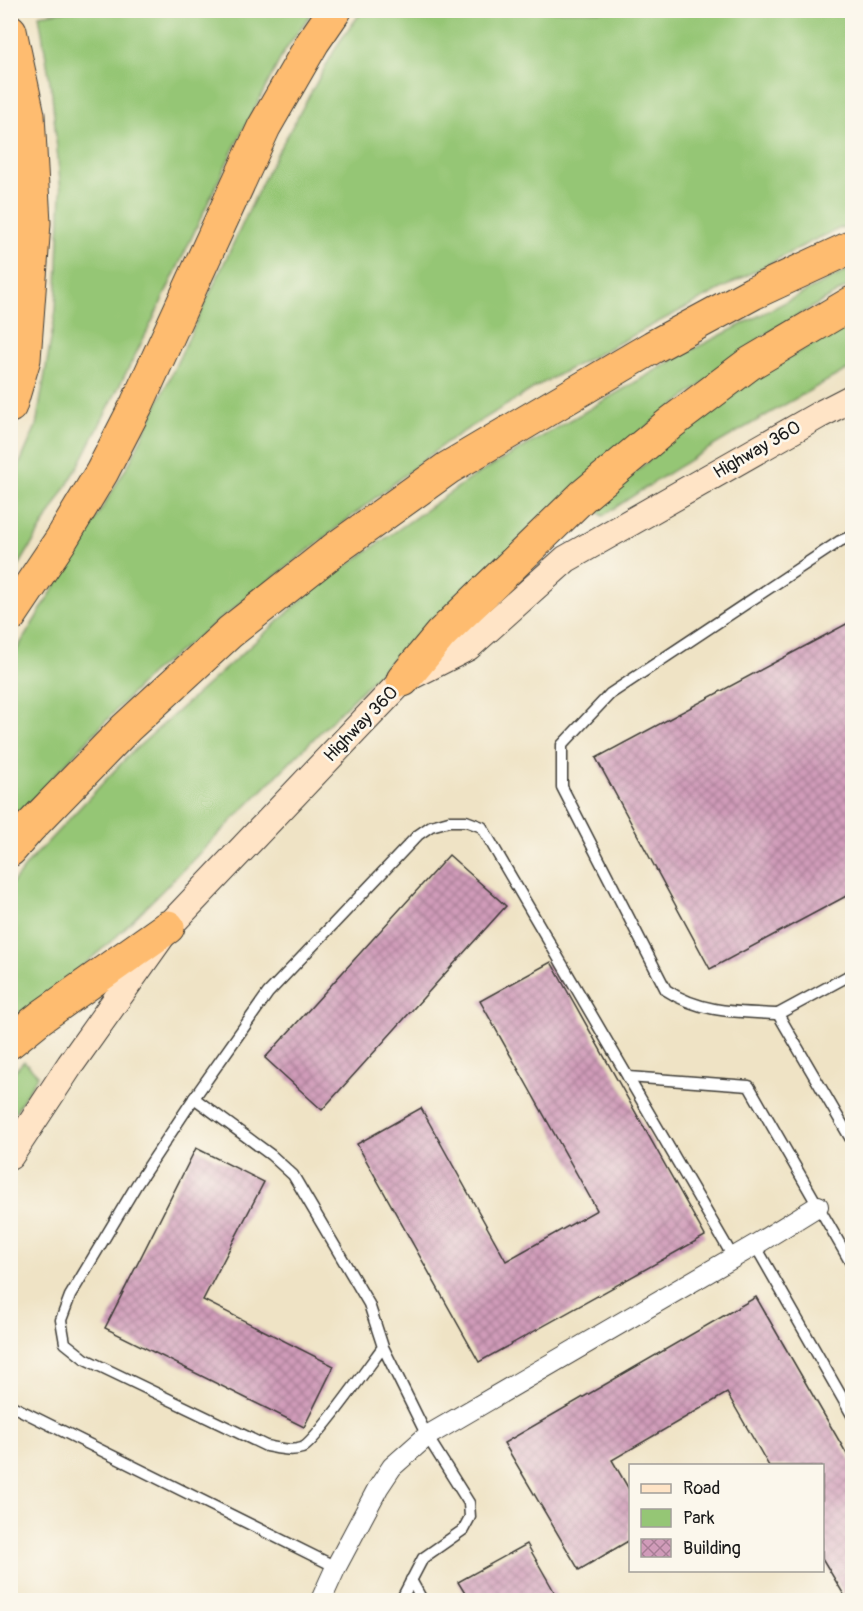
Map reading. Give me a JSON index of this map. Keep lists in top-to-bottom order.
{
  "streets": {
    "main road": ["Highway 360"]
  },
  "legend": ["Road", "Park", "Building"]
}
